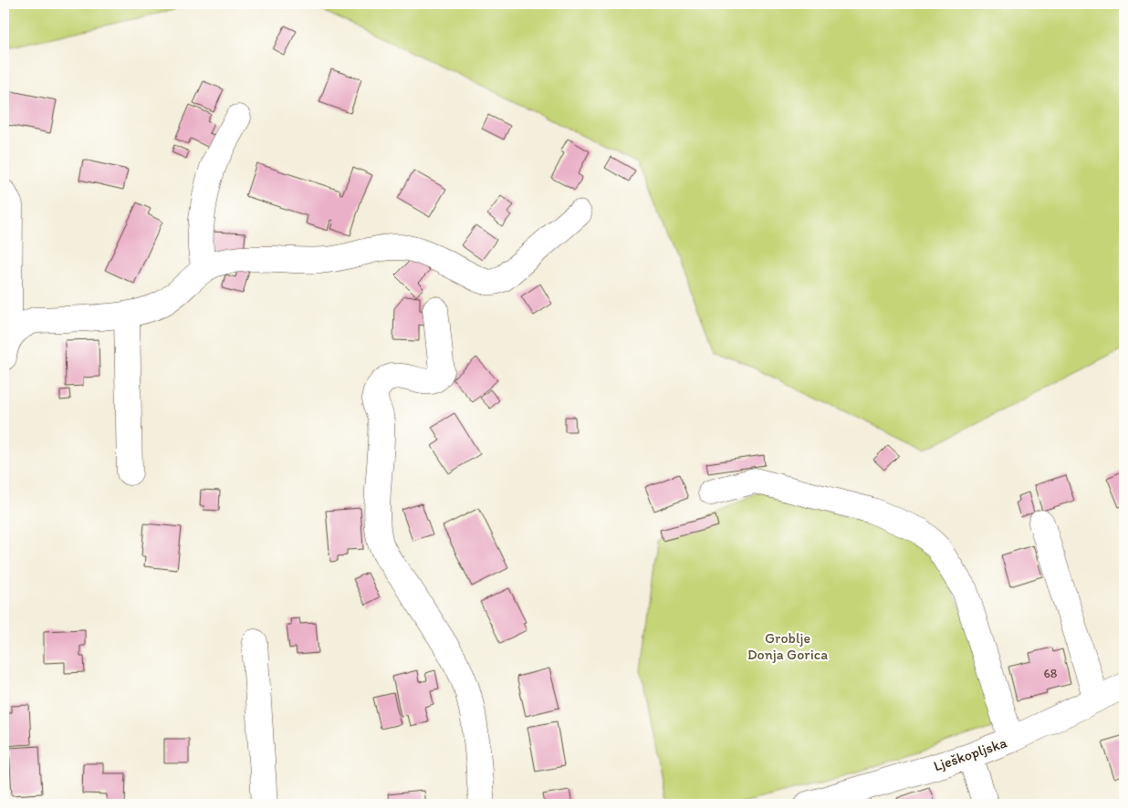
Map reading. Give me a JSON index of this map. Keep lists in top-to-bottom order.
{
  "streets": {
    "street": ["Lješkopljska"]
  },
  "parks": ["Groblje Donja Gorica"],
  "house_numbers": ["68"]
}
